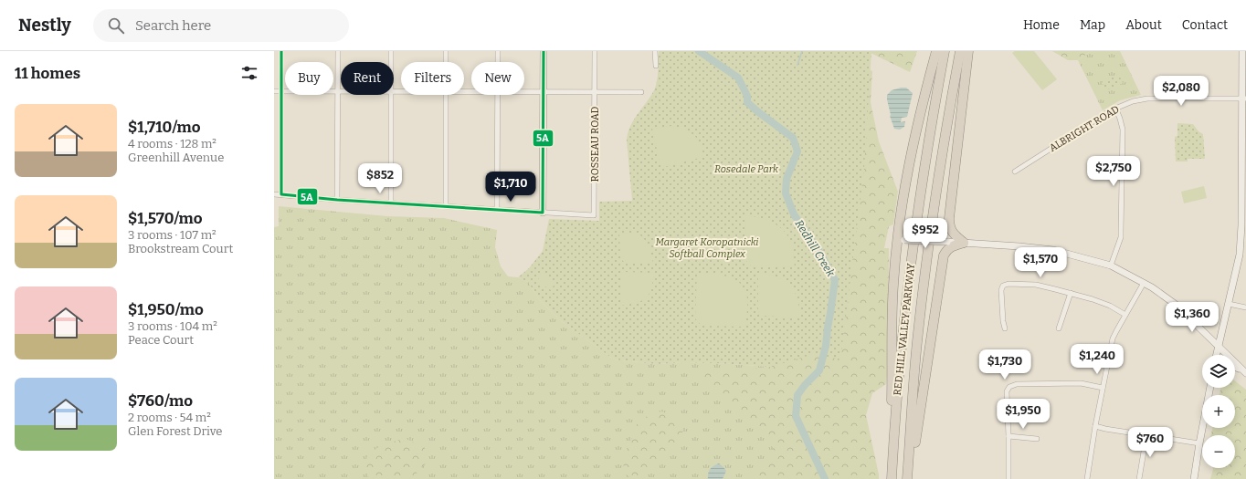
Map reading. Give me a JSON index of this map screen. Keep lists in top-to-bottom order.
{
  "streets": {
    "highway": ["RED HILL VALLEY PARKWAY"],
    "street": ["ALBRIGHT ROAD", "ROSSEAU ROAD"]
  },
  "water": ["Redhill Creek"],
  "parks": ["Rosedale Park", "Margaret Koropatnicki Softball Complex"],
  "lines": ["transit line 5A"],
  "page": {
    "header": "Nestly",
    "search": "Search here",
    "nav": [
      "Home",
      "Map",
      "About",
      "Contact"
    ],
    "heading": "11 homes",
    "chip": [
      "Buy",
      "Rent",
      "Filters",
      "New"
    ],
    "price": [
      "$2,080",
      "$2,750",
      "$852",
      "$1,710",
      "$952",
      "$1,570",
      "$1,360",
      "$1,240",
      "$1,730",
      "$1,950",
      "$760"
    ],
    "list": [
      {
        "name": "$1,710/mo",
        "note": "4 rooms · 128 m² · Greenhill Avenue"
      },
      {
        "name": "$1,570/mo",
        "note": "3 rooms · 107 m² · Brookstream Court"
      },
      {
        "name": "$1,950/mo",
        "note": "3 rooms · 104 m² · Peace Court"
      },
      {
        "name": "$760/mo",
        "note": "2 rooms · 54 m² · Glen Forest Drive"
      }
    ],
    "map_buttons": ["+", "−"]
  }
}
